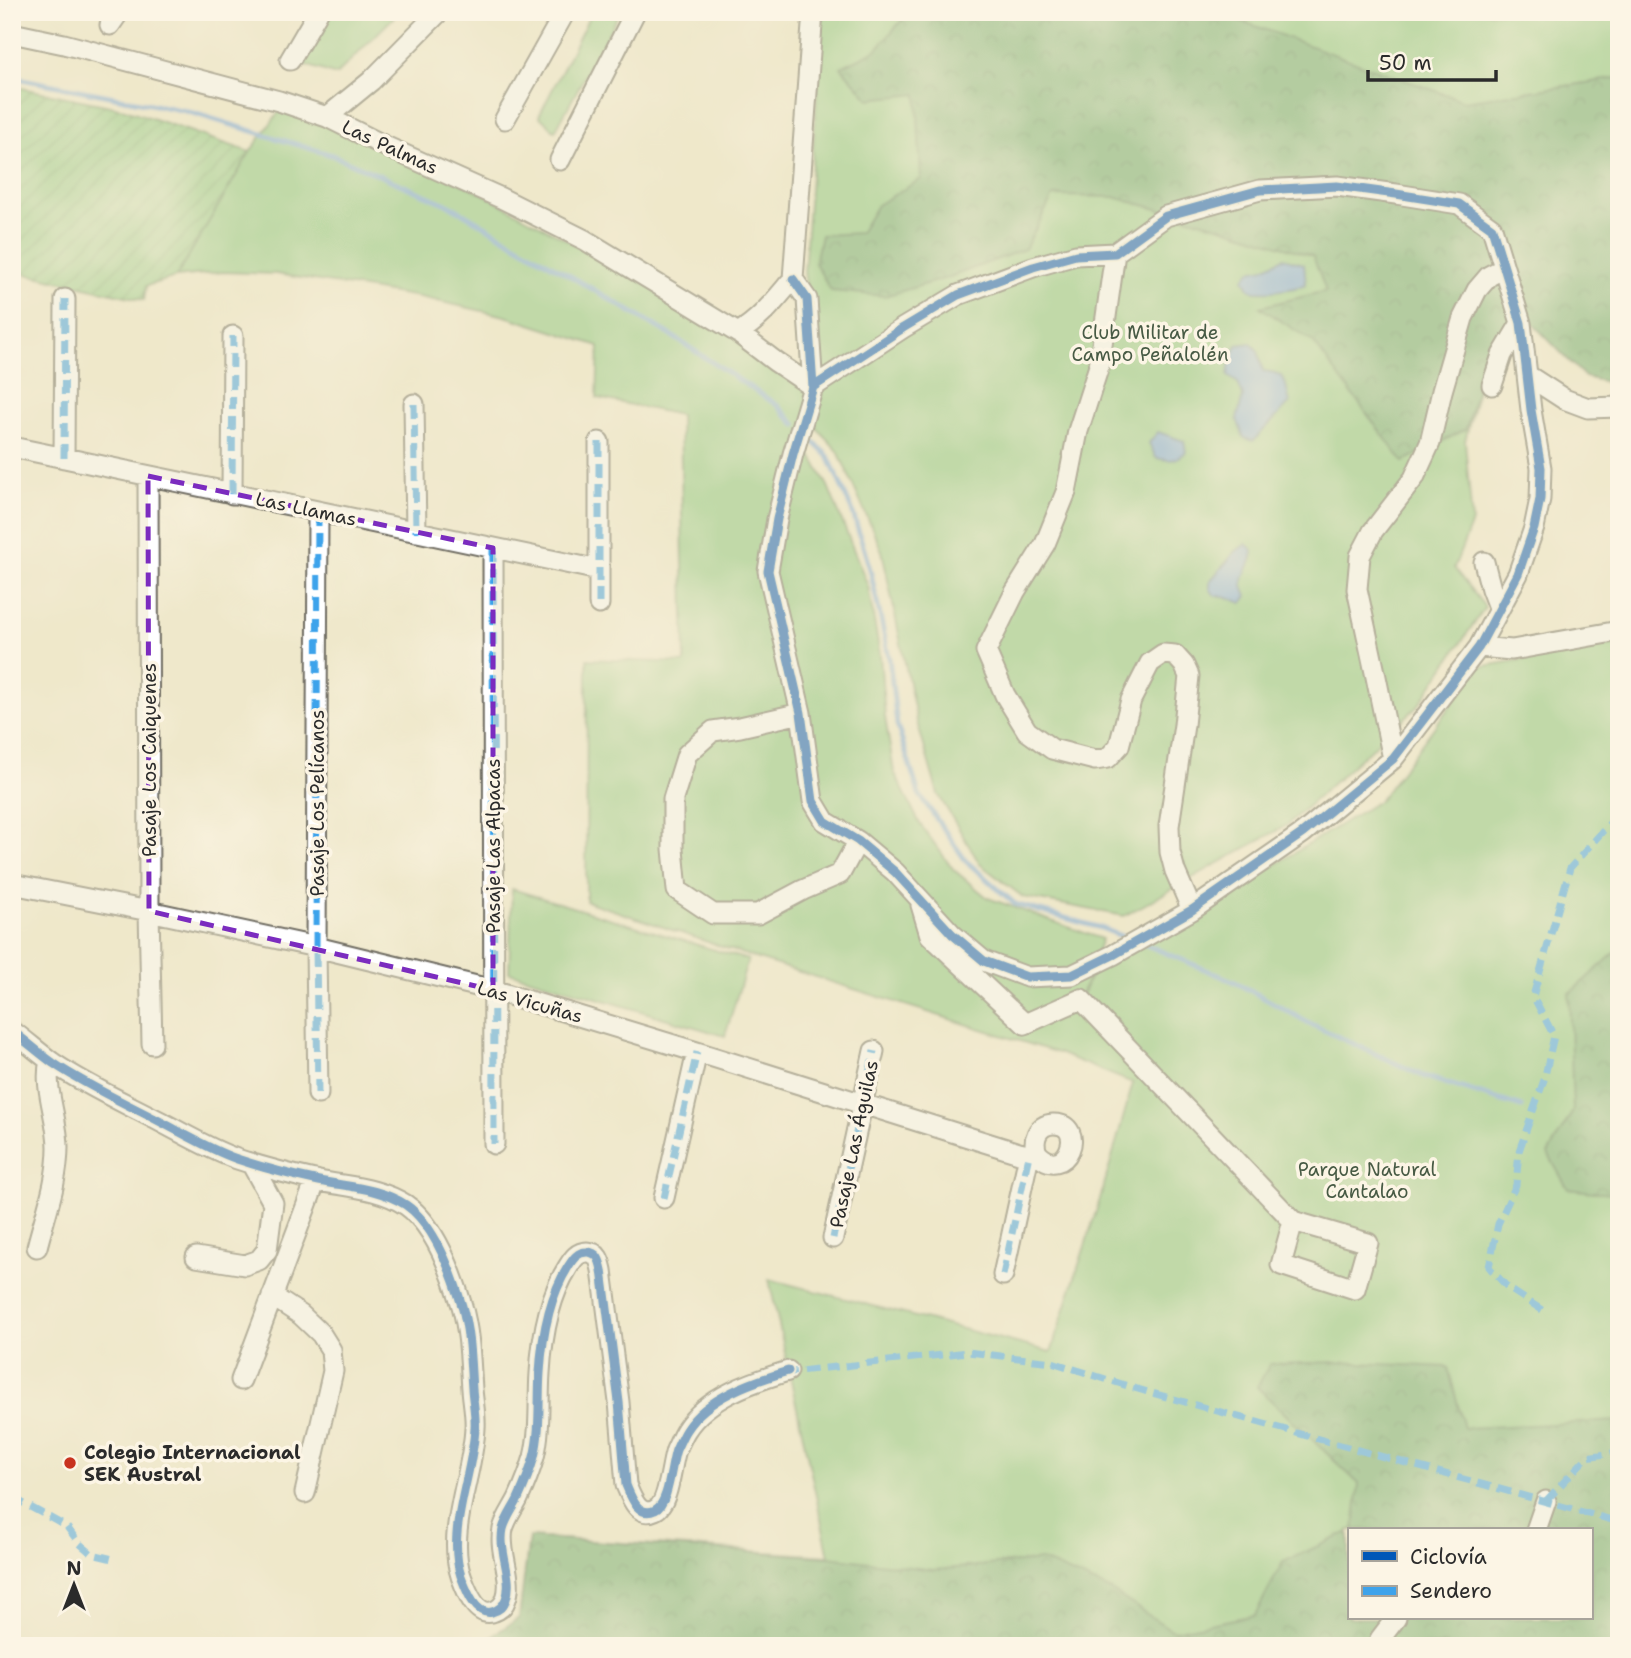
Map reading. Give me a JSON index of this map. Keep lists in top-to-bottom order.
{
  "streets": {
    "street": [
      "Las Palmas",
      "Las Llamas",
      "Pasaje Los Caiquenes",
      "Pasaje Los Pelícanos",
      "Pasaje Las Alpacas",
      "Las Vicuñas",
      "Pasaje Las Águilas"
    ]
  },
  "crossings": [
    ["Las Llamas", "Pasaje Los Caiquenes"],
    ["Las Llamas", "Pasaje Los Pelícanos"],
    ["Las Llamas", "Pasaje Las Alpacas"],
    ["Pasaje Los Caiquenes", "Las Vicuñas"],
    ["Pasaje Los Pelícanos", "Las Vicuñas"],
    ["Pasaje Las Alpacas", "Las Vicuñas"],
    ["Las Vicuñas", "Pasaje Las Águilas"]
  ],
  "parks": ["Club Militar de Campo Peñalolén", "Parque Natural Cantalao"],
  "places": ["Colegio Internacional SEK Austral"],
  "legend": ["Ciclovía", "Sendero"],
  "scale_bar": "50 m",
  "north": "top"
}
